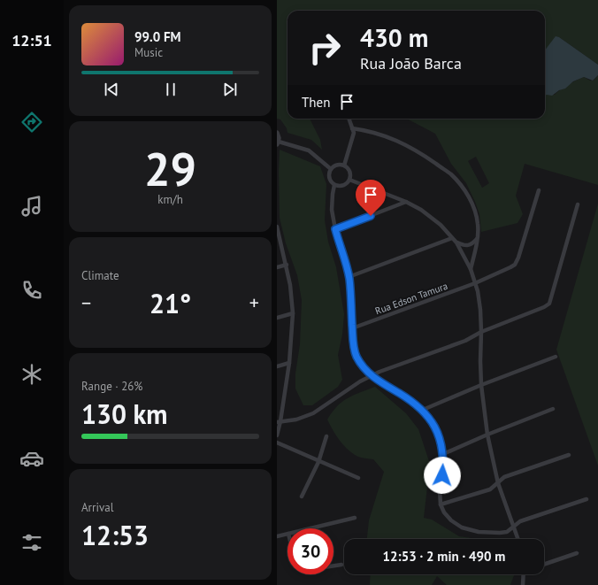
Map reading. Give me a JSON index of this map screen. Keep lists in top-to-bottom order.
{
  "streets": {
    "street": ["Rua Edson Tamura"]
  },
  "page": {
    "tabs": "12:51",
    "turn": ["430 m", "Rua João Barca"],
    "song": ["99.0 FM", "Music"],
    "then": "Then",
    "tile": [
      ["29", "km/h"],
      "Climate",
      ["Range · 26%", "130 km"],
      ["Arrival", "12:53"]
    ],
    "heat": ["−", "21°", "+"],
    "limit": "30",
    "trip": "12:53 · 2 min · 490 m"
  }
}
